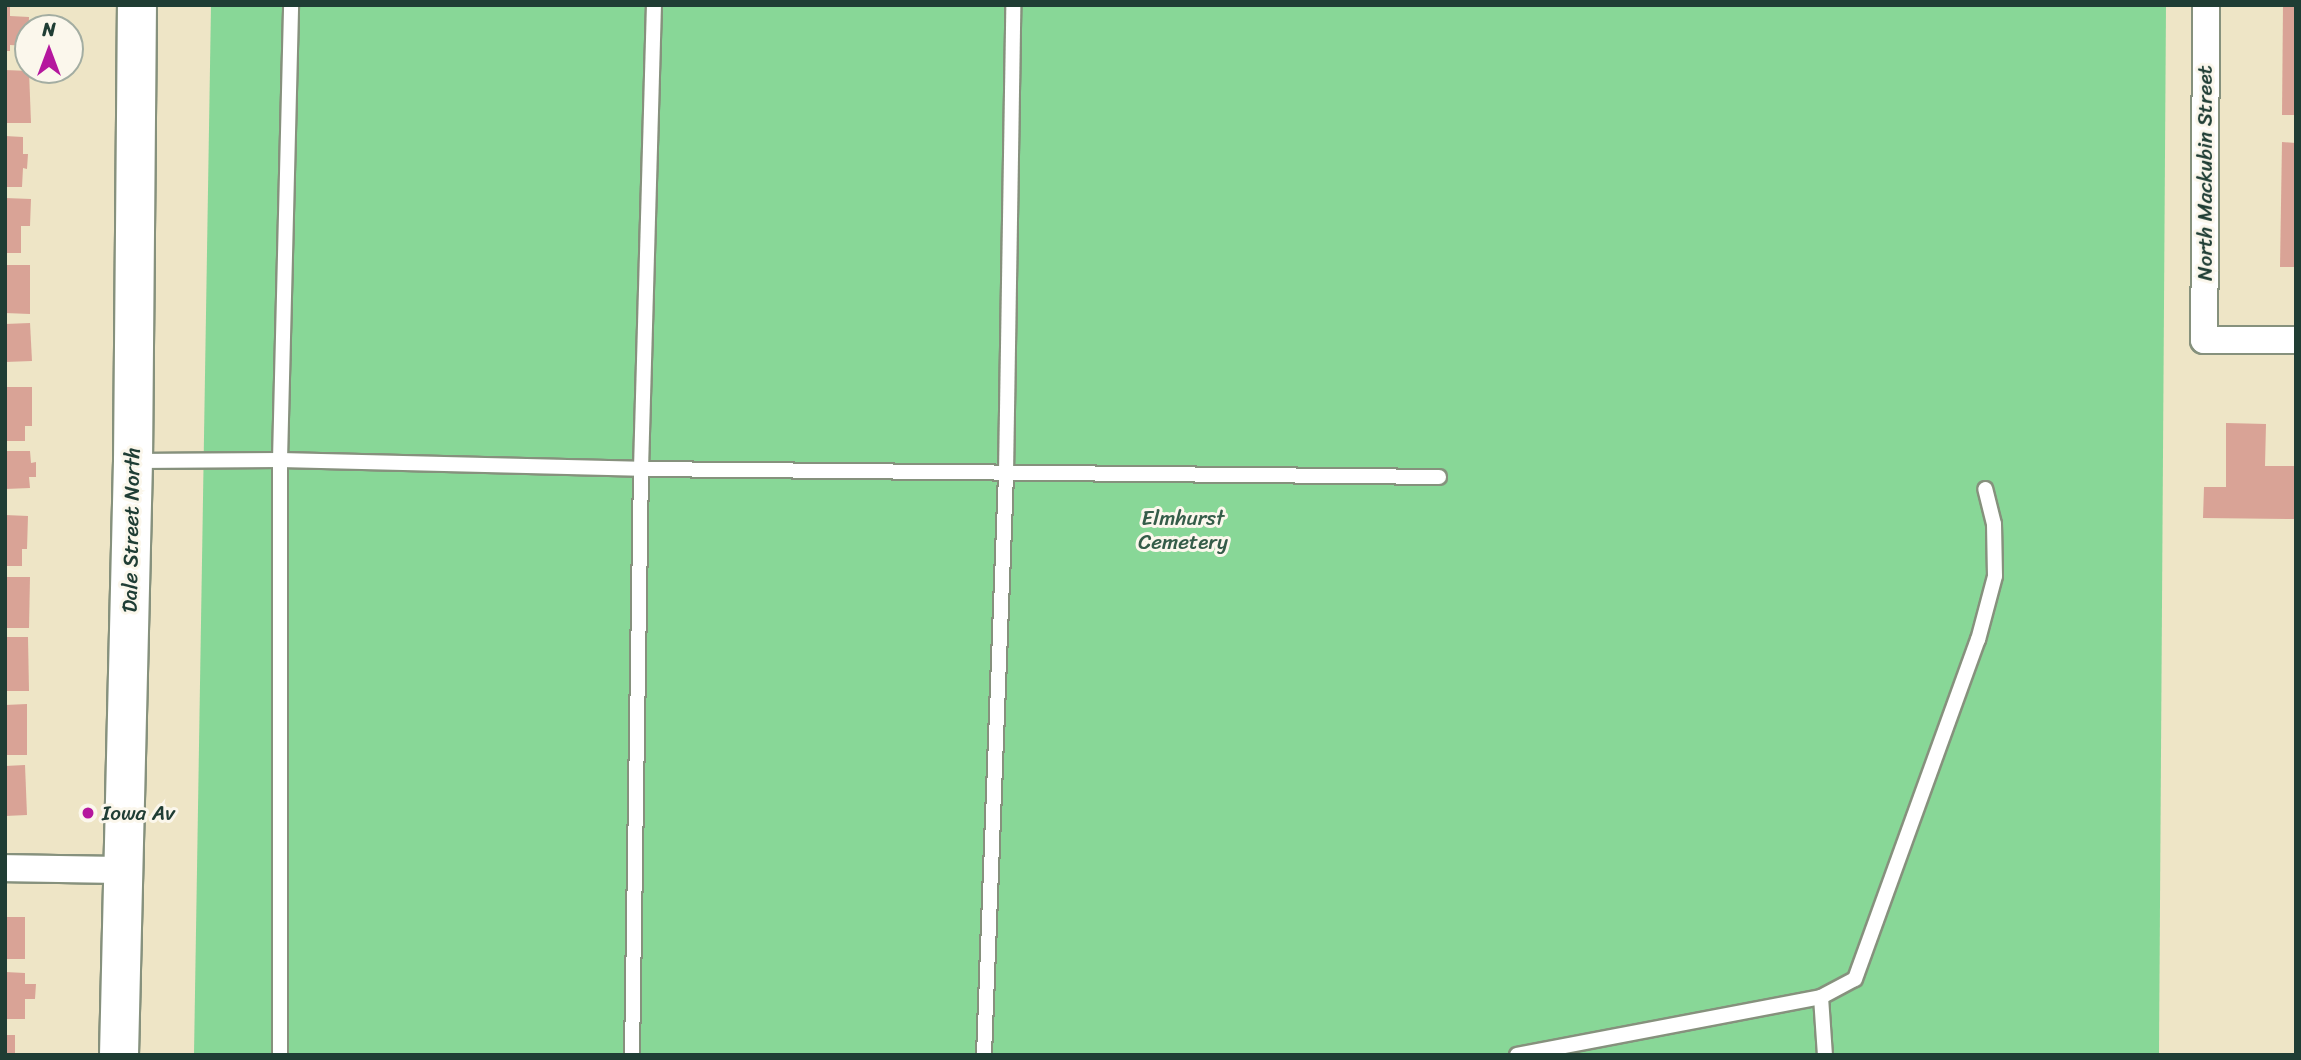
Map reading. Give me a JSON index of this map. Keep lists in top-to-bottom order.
{
  "streets": {
    "main road": ["Dale Street North"],
    "street": ["North Mackubin Street"]
  },
  "parks": ["Elmhurst Cemetery"],
  "places": ["Iowa Av"],
  "north": "top"
}
